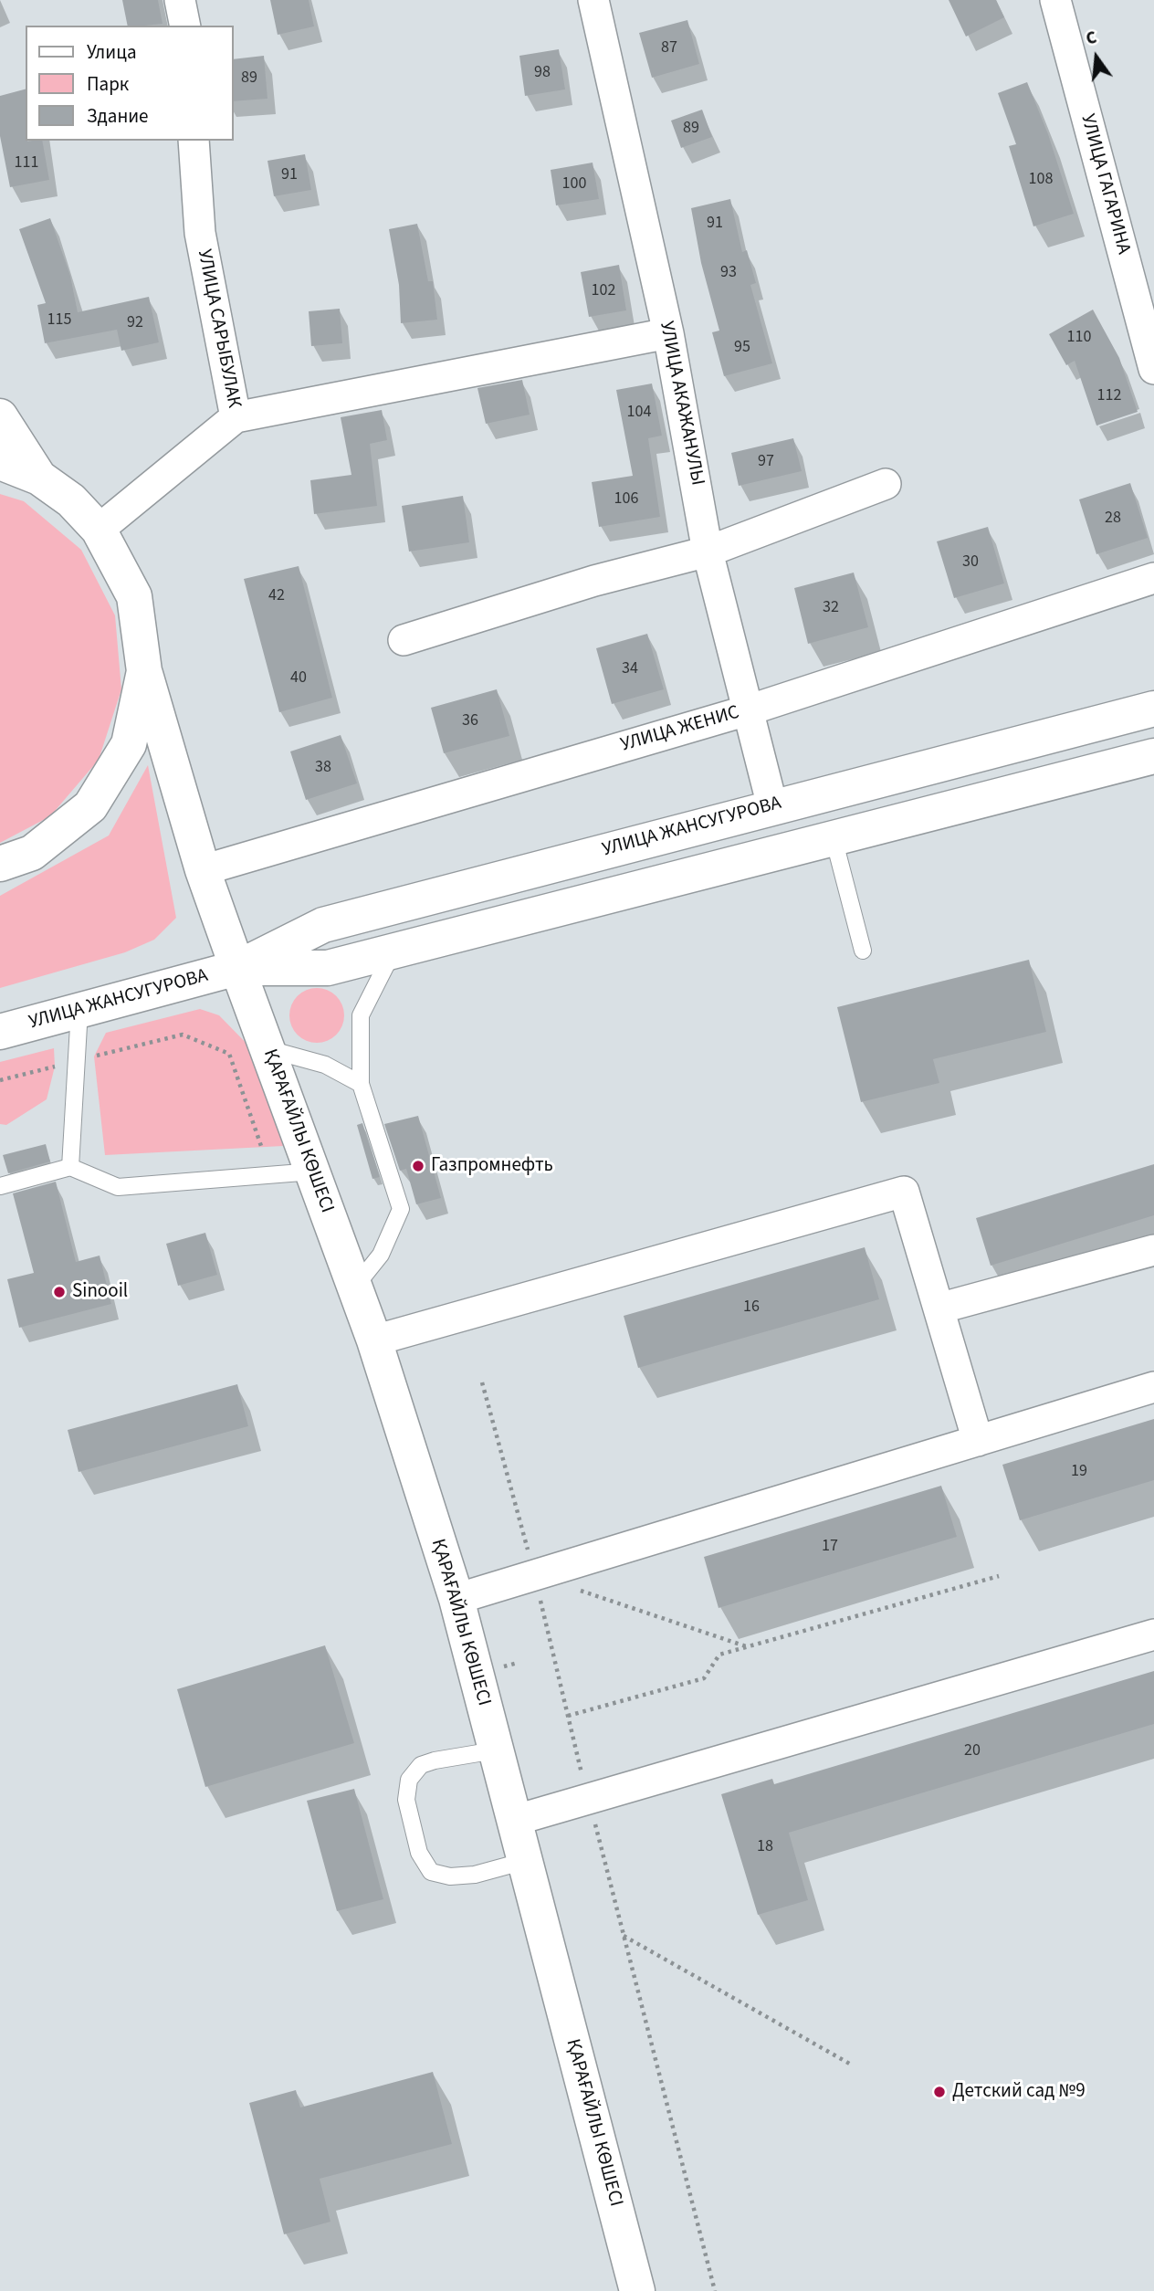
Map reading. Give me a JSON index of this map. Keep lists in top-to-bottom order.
{
  "streets": {
    "main road": ["УЛИЦА ЖАНСУГУРОВА", "ҚАРАҒАЙЛЫ КӨШЕСІ"],
    "street": [
      "УЛИЦА ГАГАРИНА",
      "УЛИЦА САРЫБУЛАК",
      "УЛИЦА АКАЖАНУЛЫ",
      "УЛИЦА ЖЕНИС"
    ]
  },
  "crossings": [
    ["УЛИЦА АКАЖАНУЛЫ", "УЛИЦА ЖЕНИС"],
    ["УЛИЦА АКАЖАНУЛЫ", "УЛИЦА ЖАНСУГУРОВА"],
    ["УЛИЦА ЖЕНИС", "ҚАРАҒАЙЛЫ КӨШЕСІ"],
    ["УЛИЦА ЖАНСУГУРОВА", "ҚАРАҒАЙЛЫ КӨШЕСІ"]
  ],
  "places": ["Газпромнефть", "Sinooil", "Детский сад №9"],
  "house_numbers": [
    "87",
    "98",
    "89",
    "89",
    "111",
    "91",
    "108",
    "100",
    "91",
    "93",
    "102",
    "115",
    "92",
    "110",
    "95",
    "112",
    "104",
    "97",
    "106",
    "28",
    "30",
    "42",
    "32",
    "34",
    "40",
    "36",
    "38",
    "16",
    "19",
    "17",
    "20",
    "18"
  ],
  "legend": ["Улица", "Парк", "Здание"],
  "north": "top"
}
